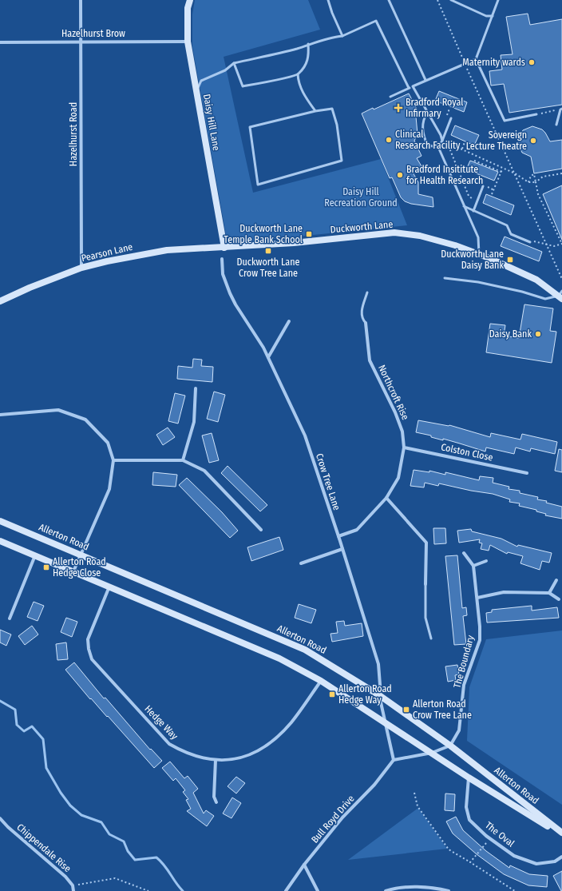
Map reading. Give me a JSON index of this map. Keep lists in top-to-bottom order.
{
  "streets": {
    "street": [
      "Hazelhurst Brow",
      "Daisy Hill Lane",
      "Hazelhurst Road",
      "Duckworth Lane",
      "Pearson Lane",
      "Northcroft Rise",
      "Colston Close",
      "Crow Tree Lane",
      "Allerton Road",
      "The Boundary",
      "Hedge Way",
      "Bull Royd Drive",
      "The Oval",
      "Chippendale Rise"
    ]
  },
  "crossings": [
    ["Hazelhurst Brow", "Daisy Hill Lane"],
    ["Hazelhurst Brow", "Hazelhurst Road"],
    ["Daisy Hill Lane", "Duckworth Lane"],
    ["Daisy Hill Lane", "Pearson Lane"],
    ["Hazelhurst Road", "Pearson Lane"],
    ["Duckworth Lane", "Pearson Lane"],
    ["Northcroft Rise", "Colston Close"],
    ["Northcroft Rise", "Crow Tree Lane"],
    ["Crow Tree Lane", "Allerton Road"],
    ["Allerton Road", "The Boundary"],
    ["Allerton Road", "Hedge Way"],
    ["Allerton Road", "The Oval"]
  ],
  "parks": ["Daisy Hill Recreation Ground"],
  "places": {
    "other": [
      "Maternity wards",
      "Clinical Research Facility",
      "Sovereign Lecture Theatre",
      "Bradford Insititute for Health Research",
      "Daisy Bank"
    ],
    "health": ["Bradford Royal Infirmary"],
    "transit": [
      "Duckworth Lane Temple Bank School",
      "Duckworth Lane Crow Tree Lane",
      "Duckworth Lane Daisy Bank",
      "Allerton Road Hedge Close",
      "Allerton Road Hedge Way",
      "Allerton Road Crow Tree Lane"
    ]
  }
}
